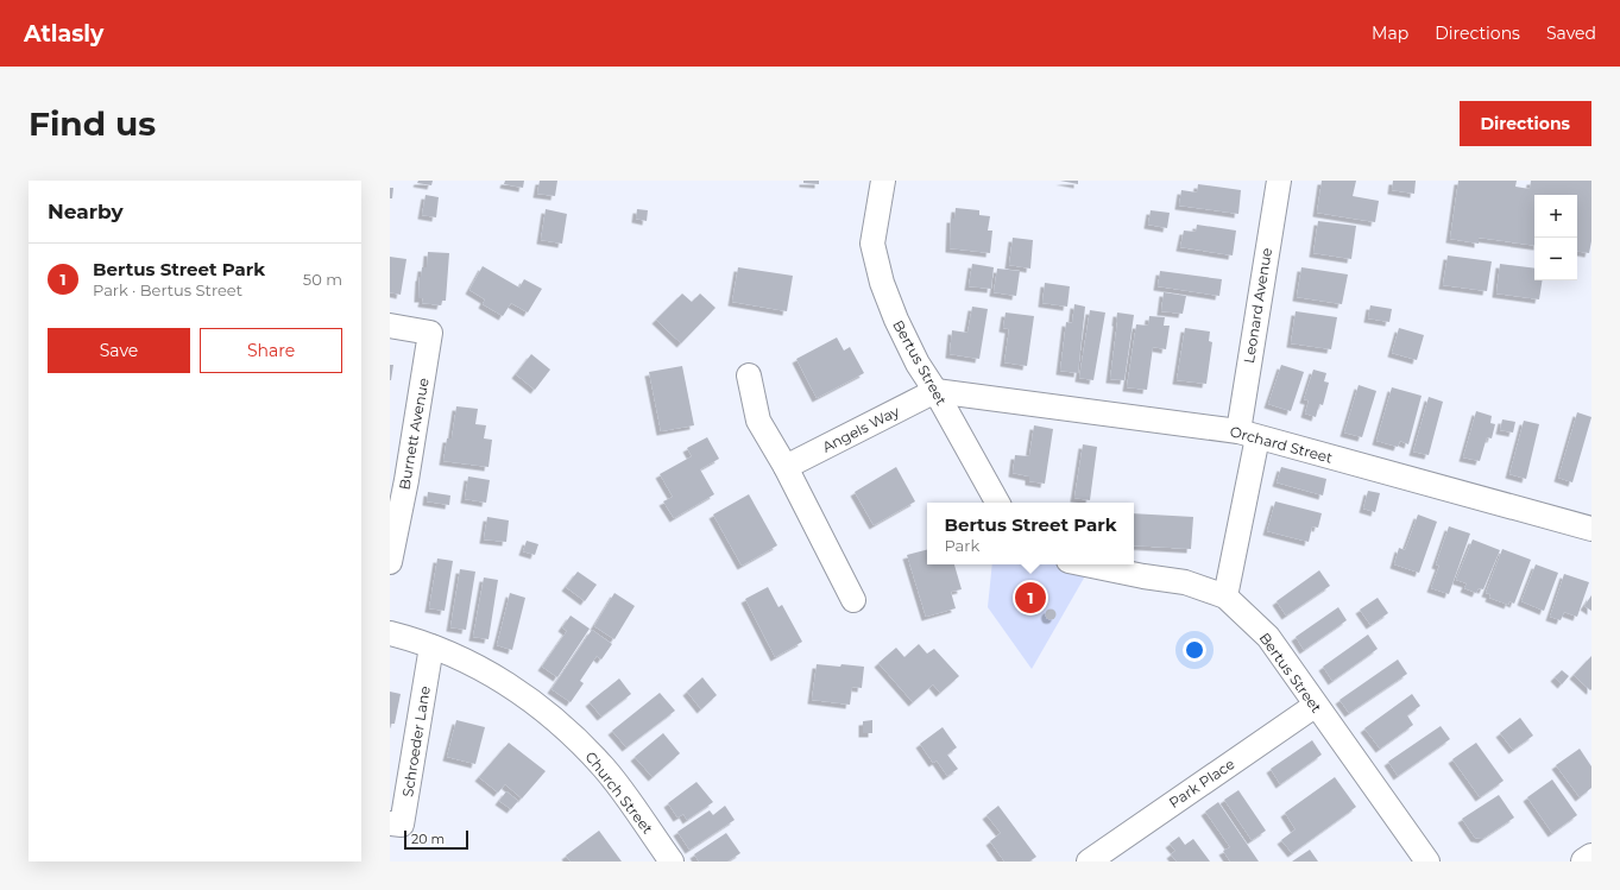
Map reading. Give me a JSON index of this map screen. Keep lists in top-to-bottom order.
{
  "streets": {
    "street": [
      "Leonard Avenue",
      "Bertus Street",
      "Angels Way",
      "Burnett Avenue",
      "Orchard Street",
      "Schroeder Lane",
      "Park Place",
      "Church Street"
    ]
  },
  "crossings": [
    ["Leonard Avenue", "Bertus Street"],
    ["Leonard Avenue", "Orchard Street"],
    ["Bertus Street", "Angels Way"],
    ["Bertus Street", "Orchard Street"],
    ["Bertus Street", "Park Place"],
    ["Angels Way", "Orchard Street"],
    ["Schroeder Lane", "Church Street"]
  ],
  "scale_bar": "20 m",
  "page": {
    "header": "Atlasly",
    "nav": ["Map", "Directions", "Saved"],
    "buttons": [
      "Directions",
      ["Save", "Share"]
    ],
    "title": "Find us",
    "heading": "Nearby",
    "map_buttons": ["+", "−"],
    "list": [
      {
        "mark": "1",
        "name": "Bertus Street Park",
        "note": "Park · Bertus Street",
        "value": "50 m"
      }
    ],
    "popup": ["Bertus Street Park", "Park"],
    "pins": "1",
    "scale": "20 m"
  }
}
